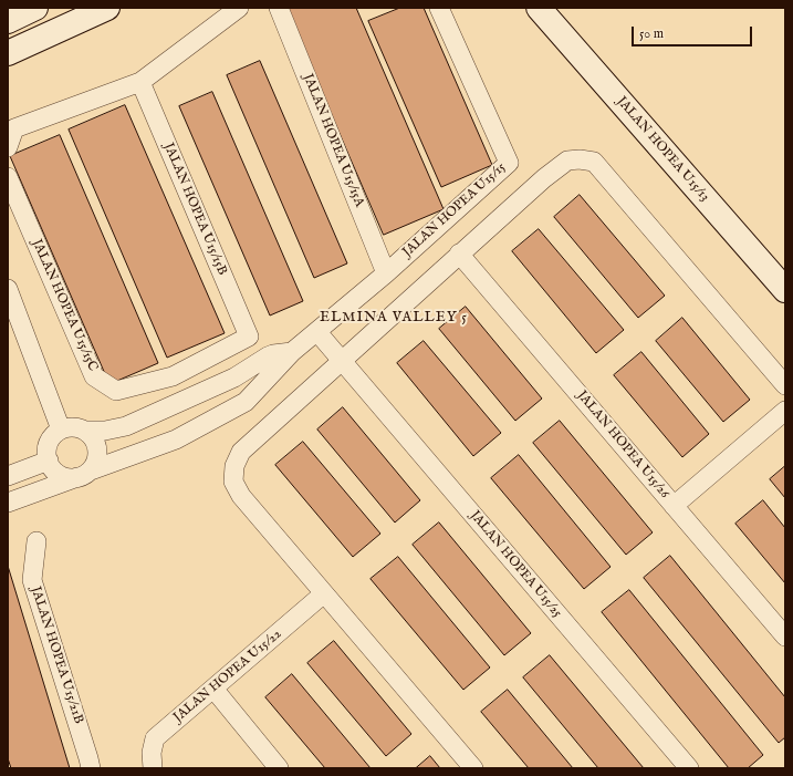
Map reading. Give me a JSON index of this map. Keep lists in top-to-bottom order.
{
  "streets": {
    "street": [
      "JALAN HOPEA U15/15A",
      "JALAN HOPEA U15/13",
      "JALAN HOPEA U15/15B",
      "JALAN HOPEA U15/15",
      "JALAN HOPEA U15/15C",
      "JALAN HOPEA U15/26",
      "JALAN HOPEA U15/25",
      "JALAN HOPEA U15/21B",
      "JALAN HOPEA U15/22"
    ]
  },
  "crossings": [
    ["JALAN HOPEA U15/15A", "JALAN HOPEA U15/15"],
    ["JALAN HOPEA U15/15B", "JALAN HOPEA U15/15C"],
    ["JALAN HOPEA U15/15", "JALAN HOPEA U15/25"]
  ],
  "districts": ["ELMINA VALLEY 5"],
  "scale_bar": "50 m"
}
